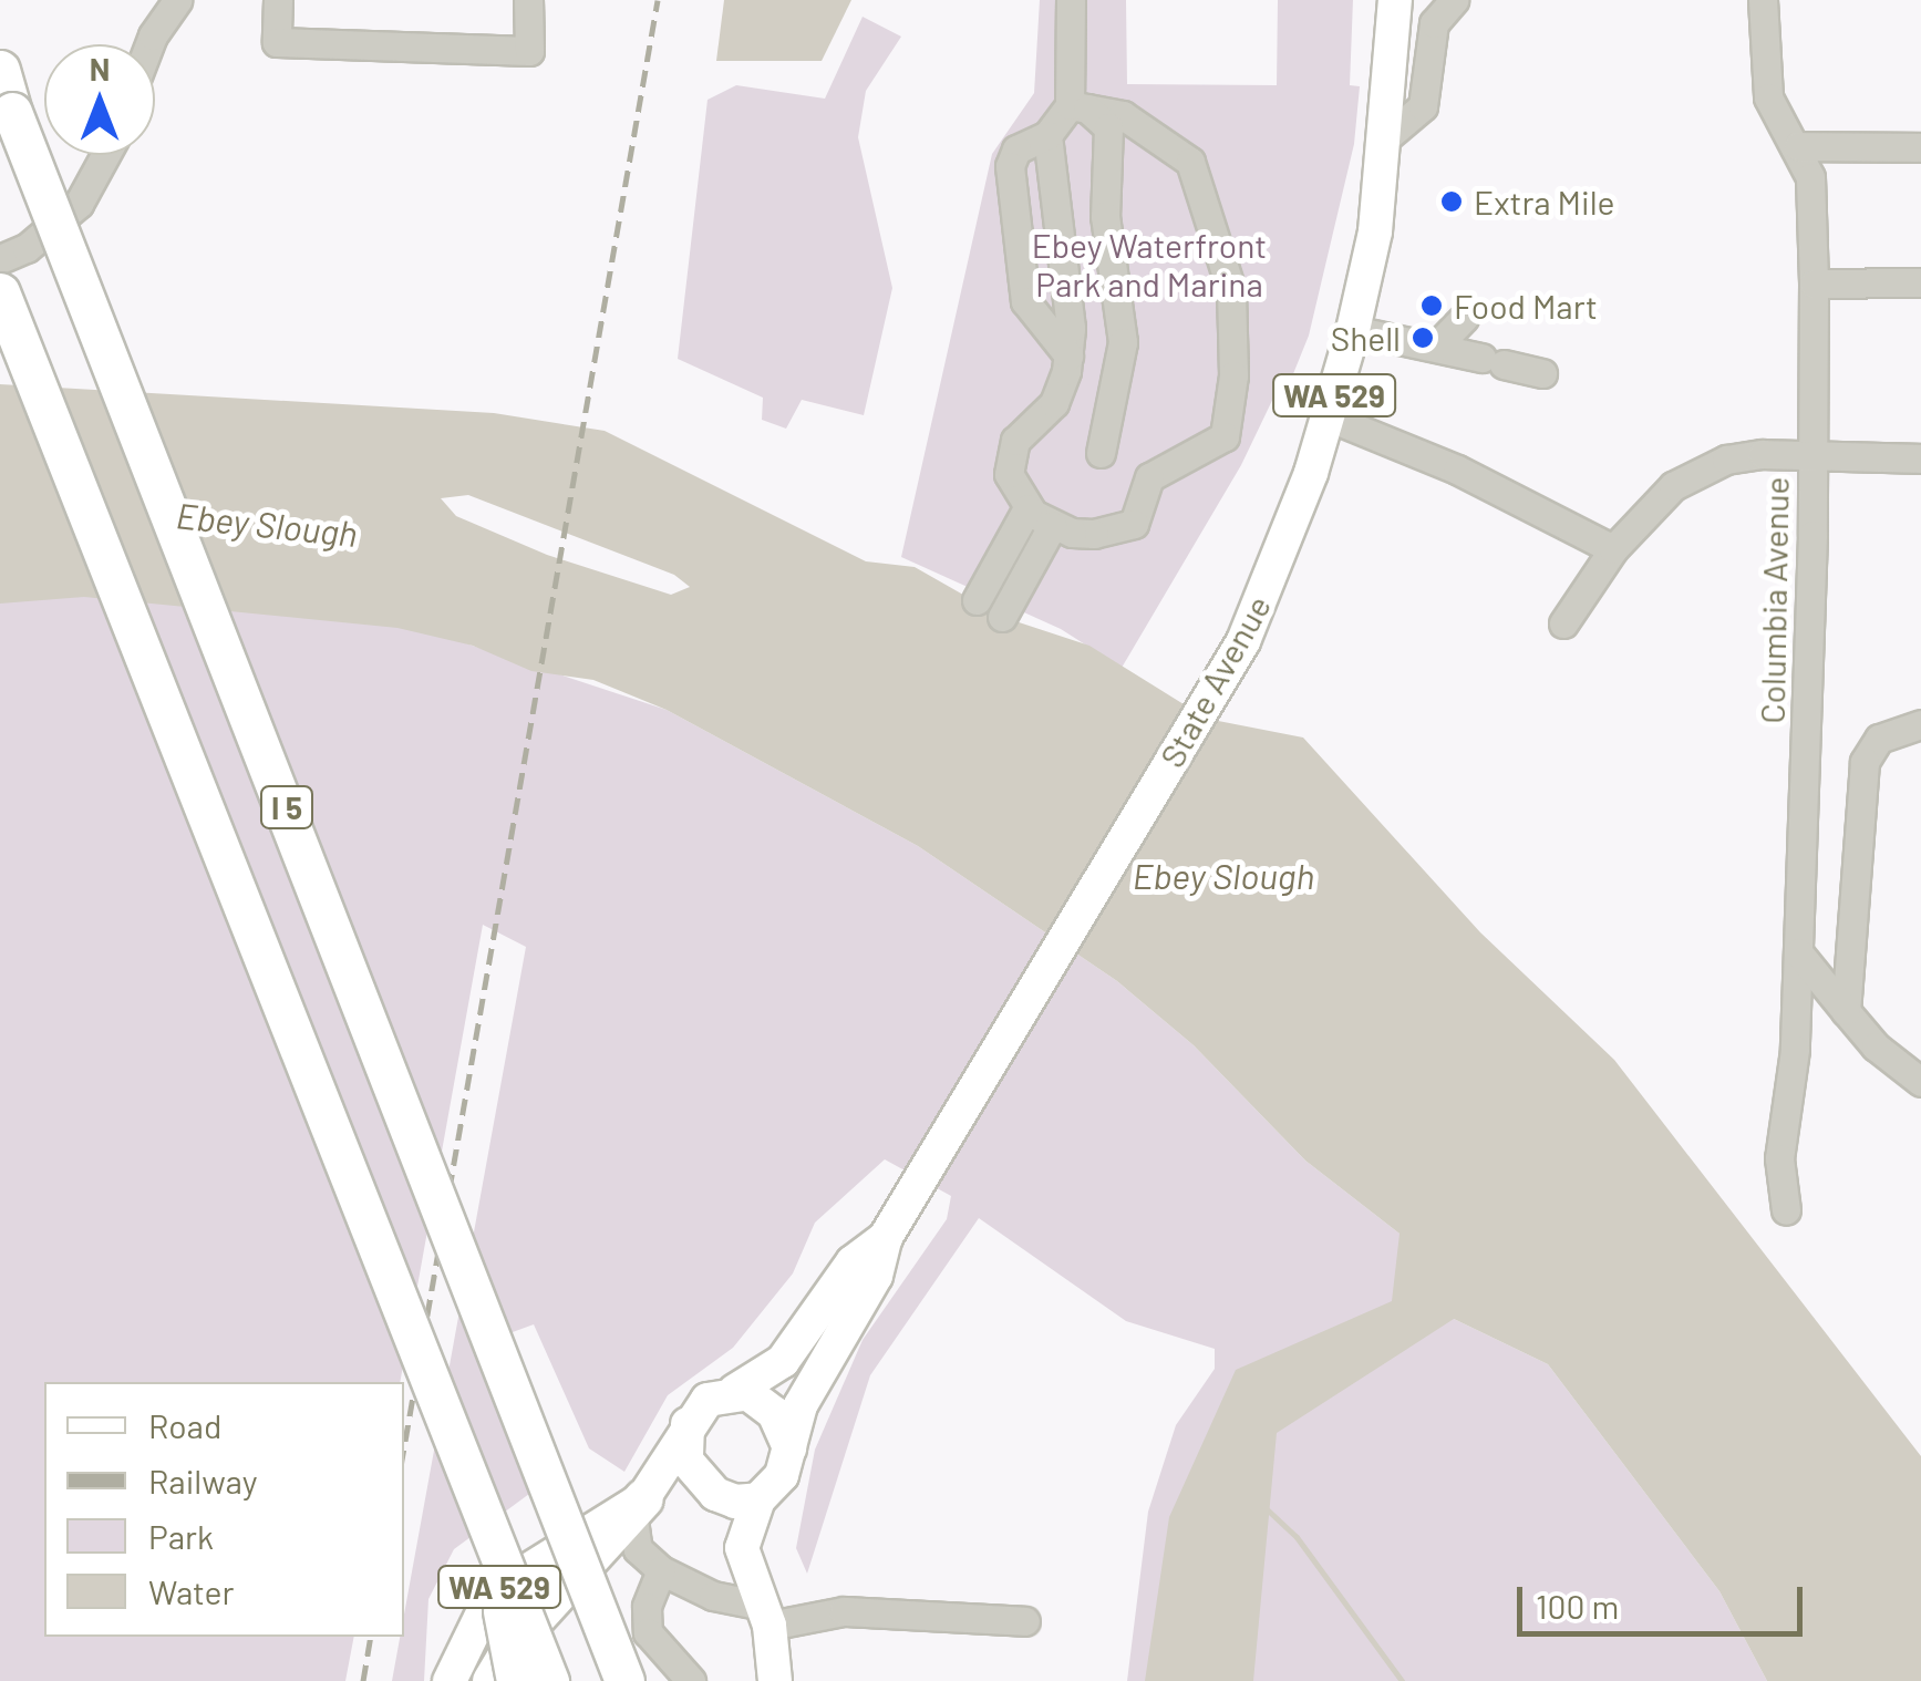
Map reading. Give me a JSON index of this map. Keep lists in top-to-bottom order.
{
  "streets": {
    "highway": ["I 5"],
    "main road": ["WA 529", "State Avenue"],
    "street": ["Columbia Avenue"]
  },
  "water": ["Ebey Slough"],
  "parks": ["Ebey Waterfront Park and Marina"],
  "places": ["Extra Mile", "Food Mart", "Shell"],
  "legend": [
    "Road",
    "Railway",
    "Park",
    "Water"
  ],
  "scale_bar": "100 m",
  "north": "top"
}
